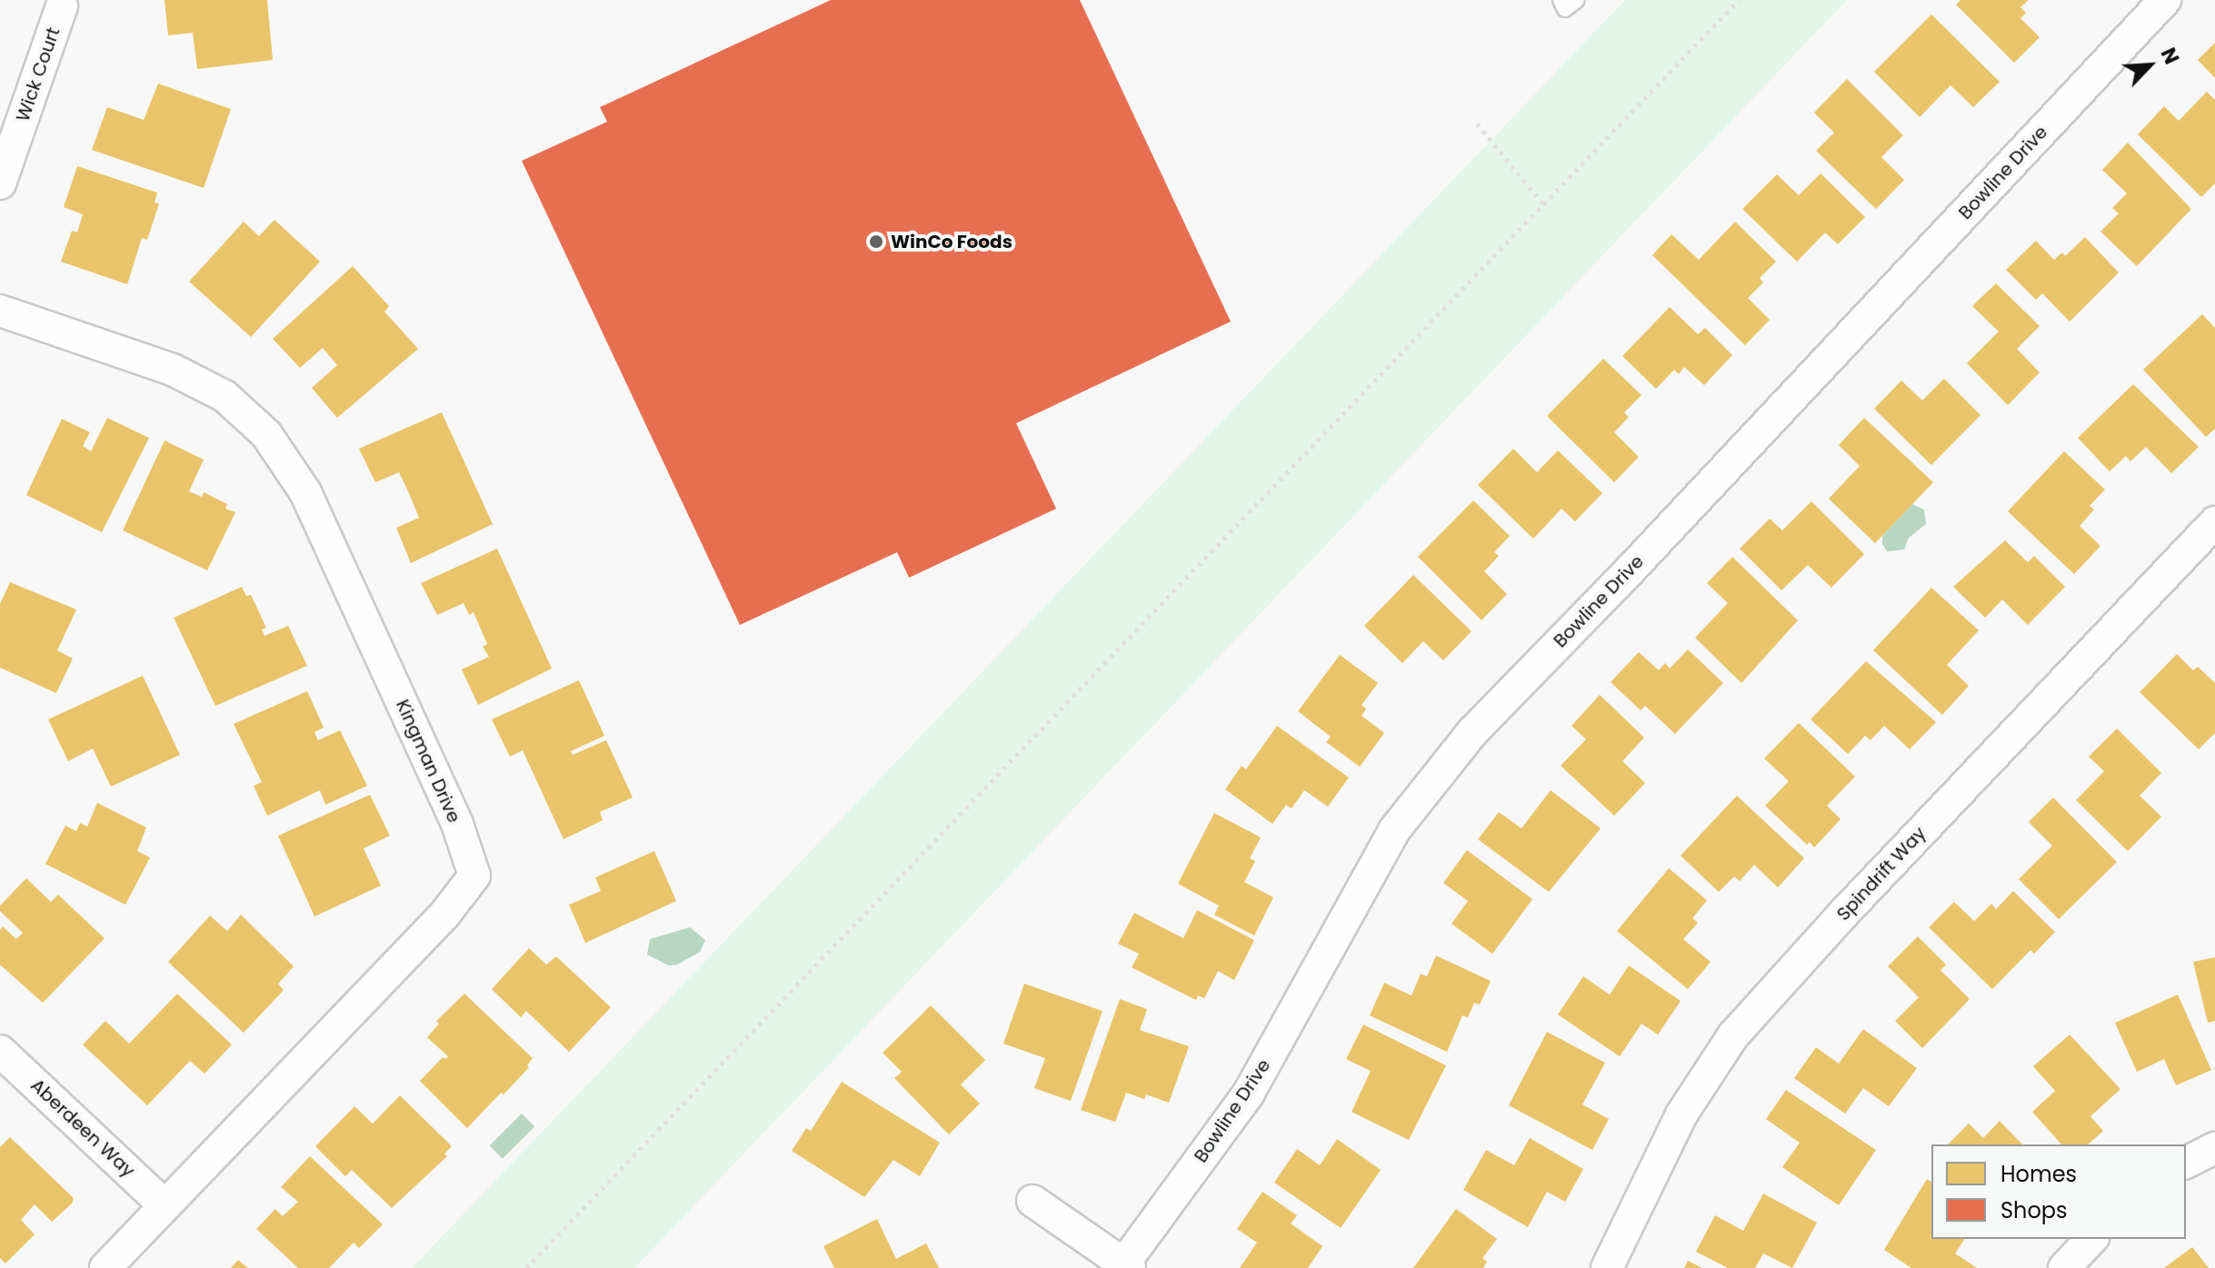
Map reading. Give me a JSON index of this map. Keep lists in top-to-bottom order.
{
  "streets": {
    "street": [
      "Wick Court",
      "Bowline Drive",
      "Kingman Drive",
      "Spindrift Way",
      "Aberdeen Way"
    ]
  },
  "crossings": [
    ["Kingman Drive", "Aberdeen Way"]
  ],
  "places": ["WinCo Foods"],
  "legend": ["Homes", "Shops"],
  "north": "top right"
}
